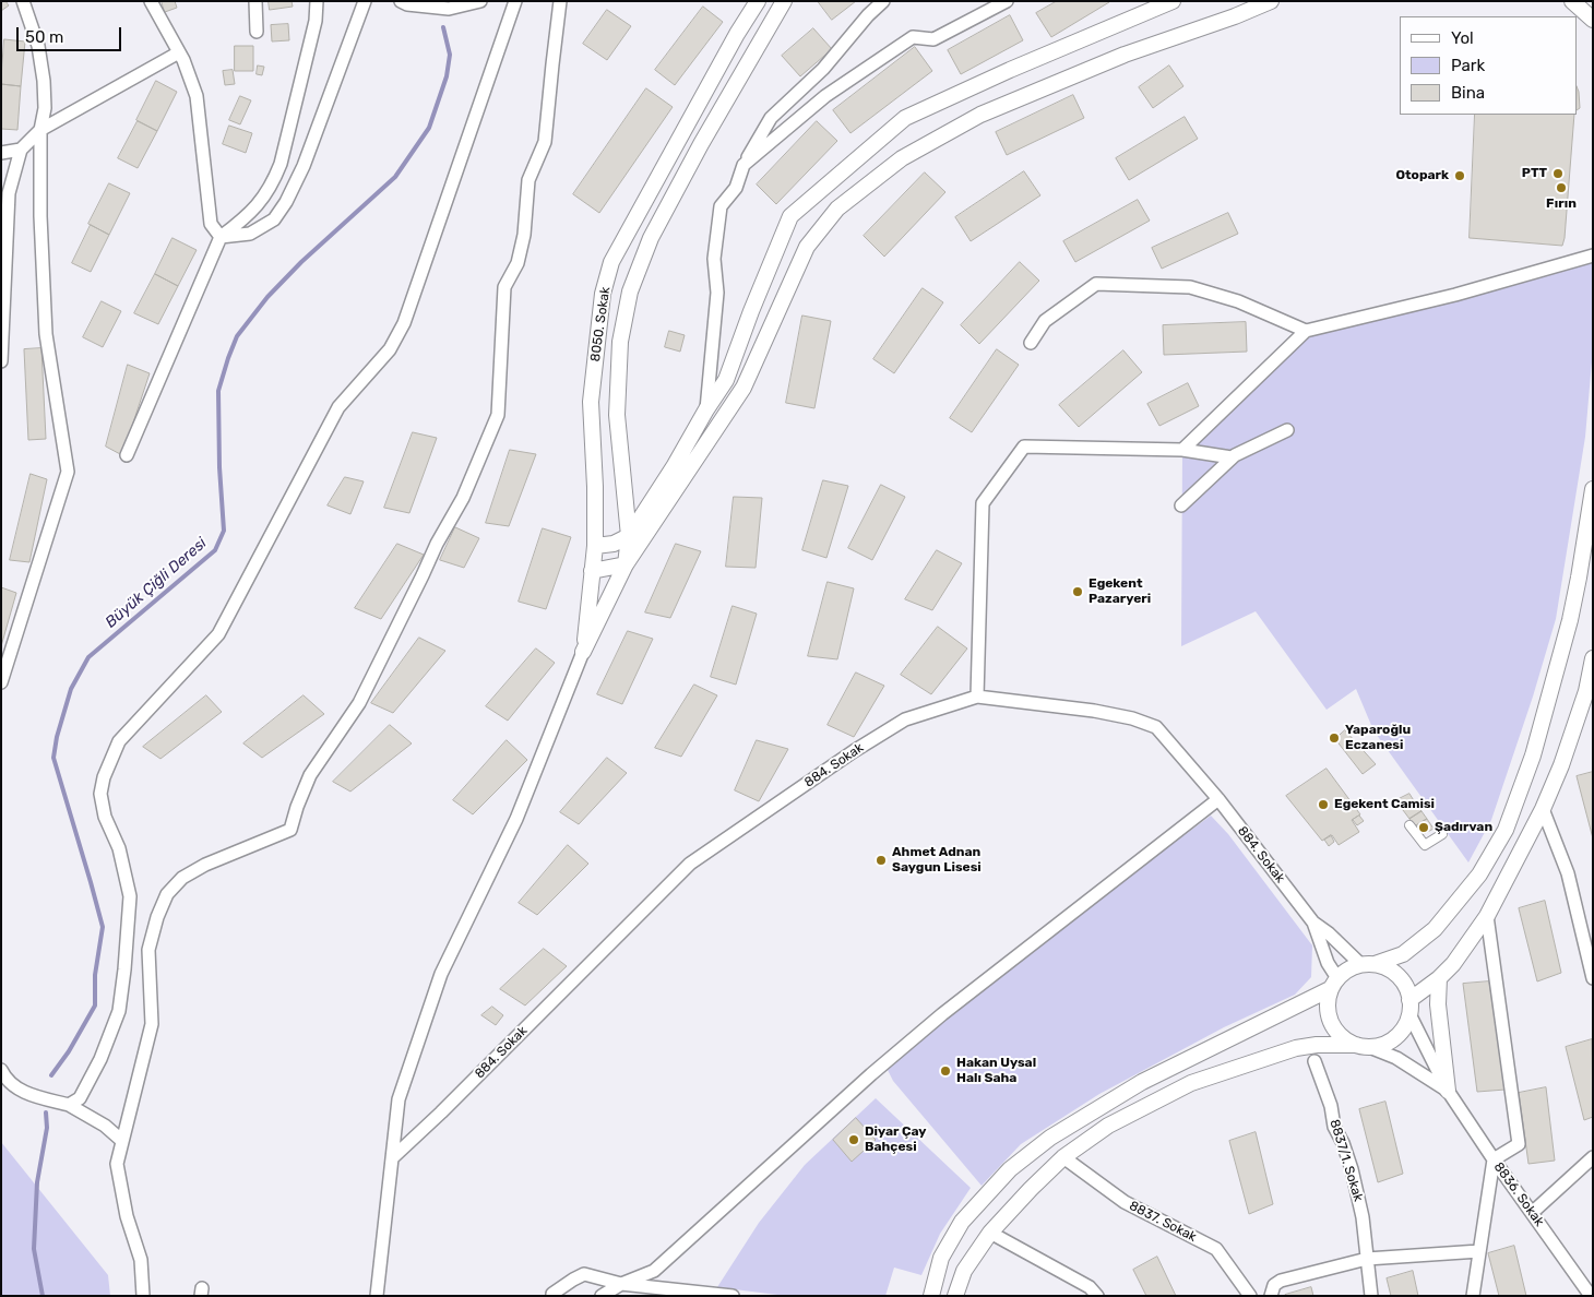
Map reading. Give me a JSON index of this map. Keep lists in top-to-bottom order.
{
  "streets": {
    "street": [
      "8050. Sokak",
      "884. Sokak",
      "8837/1. Sokak",
      "8836. Sokak",
      "8837. Sokak"
    ]
  },
  "crossings": [
    ["884. Sokak", "8836. Sokak"]
  ],
  "water": ["Büyük Çiğli Deresi"],
  "places": [
    "PTT",
    "Otopark",
    "Fırın",
    "Egekent Pazaryeri",
    "Yaparoğlu Eczanesi",
    "Egekent Camisi",
    "Şadırvan",
    "Ahmet Adnan Saygun Lisesi",
    "Hakan Uysal Halı Saha",
    "Diyar Çay Bahçesi"
  ],
  "legend": ["Yol", "Park", "Bina"],
  "scale_bar": "50 m"
}
